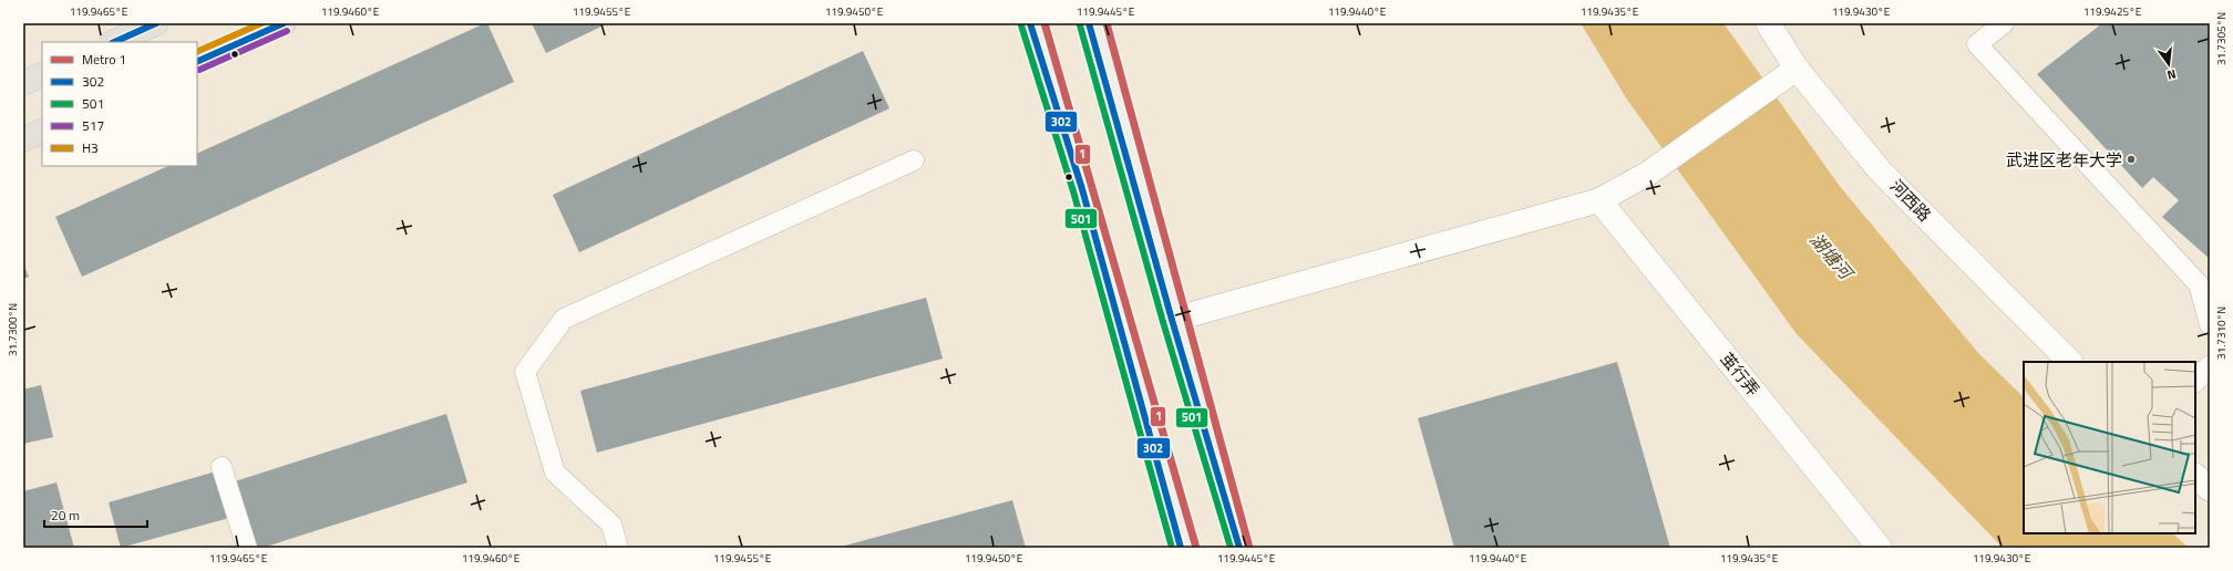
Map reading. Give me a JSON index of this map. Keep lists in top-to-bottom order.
{
  "streets": {
    "street": ["河西路", "茧行弄"]
  },
  "water": ["湖塘河"],
  "places": ["武进区老年大学"],
  "lines": [
    "metro line 1",
    "transit line 302",
    "transit line H3",
    "transit line 501",
    "transit line 517"
  ],
  "legend": [
    "Metro 1",
    "302",
    "501",
    "517",
    "H3"
  ],
  "scale_bar": "20 m",
  "north": "bottom",
  "coordinates": [
    "119.9465°E",
    "119.9460°E",
    "119.9455°E",
    "119.9450°E",
    "119.9445°E",
    "119.9440°E",
    "119.9435°E",
    "119.9430°E",
    "119.9425°E",
    "31.7305°N",
    "31.7300°N",
    "31.7310°N"
  ]
}
